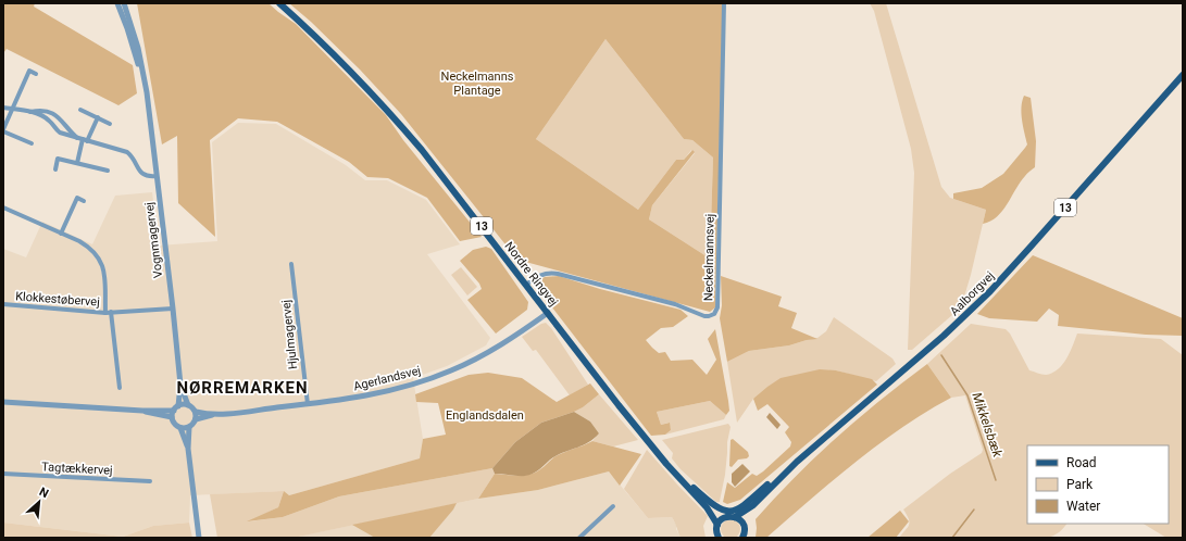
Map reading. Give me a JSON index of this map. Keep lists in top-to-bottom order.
{
  "streets": {
    "main road": ["13", "Nordre Ringvej", "Aalborgvej"],
    "street": [
      "Vognmagervej",
      "Neckelmannsvej",
      "Klokkestøbervej",
      "Hjulmagervej",
      "Agerlandsvej",
      "Tagtækkervej"
    ]
  },
  "crossings": [
    ["13", "Nordre Ringvej"],
    ["13", "Aalborgvej"],
    ["Vognmagervej", "Klokkestøbervej"],
    ["Vognmagervej", "Agerlandsvej"],
    ["Neckelmannsvej", "Nordre Ringvej"],
    ["Nordre Ringvej", "Agerlandsvej"],
    ["Hjulmagervej", "Agerlandsvej"]
  ],
  "districts": ["NØRREMARKEN"],
  "water": ["Mikkelsbæk"],
  "parks": ["Neckelmanns Plantage", "Englandsdalen"],
  "legend": ["Road", "Park", "Water"],
  "north": "top right"
}
